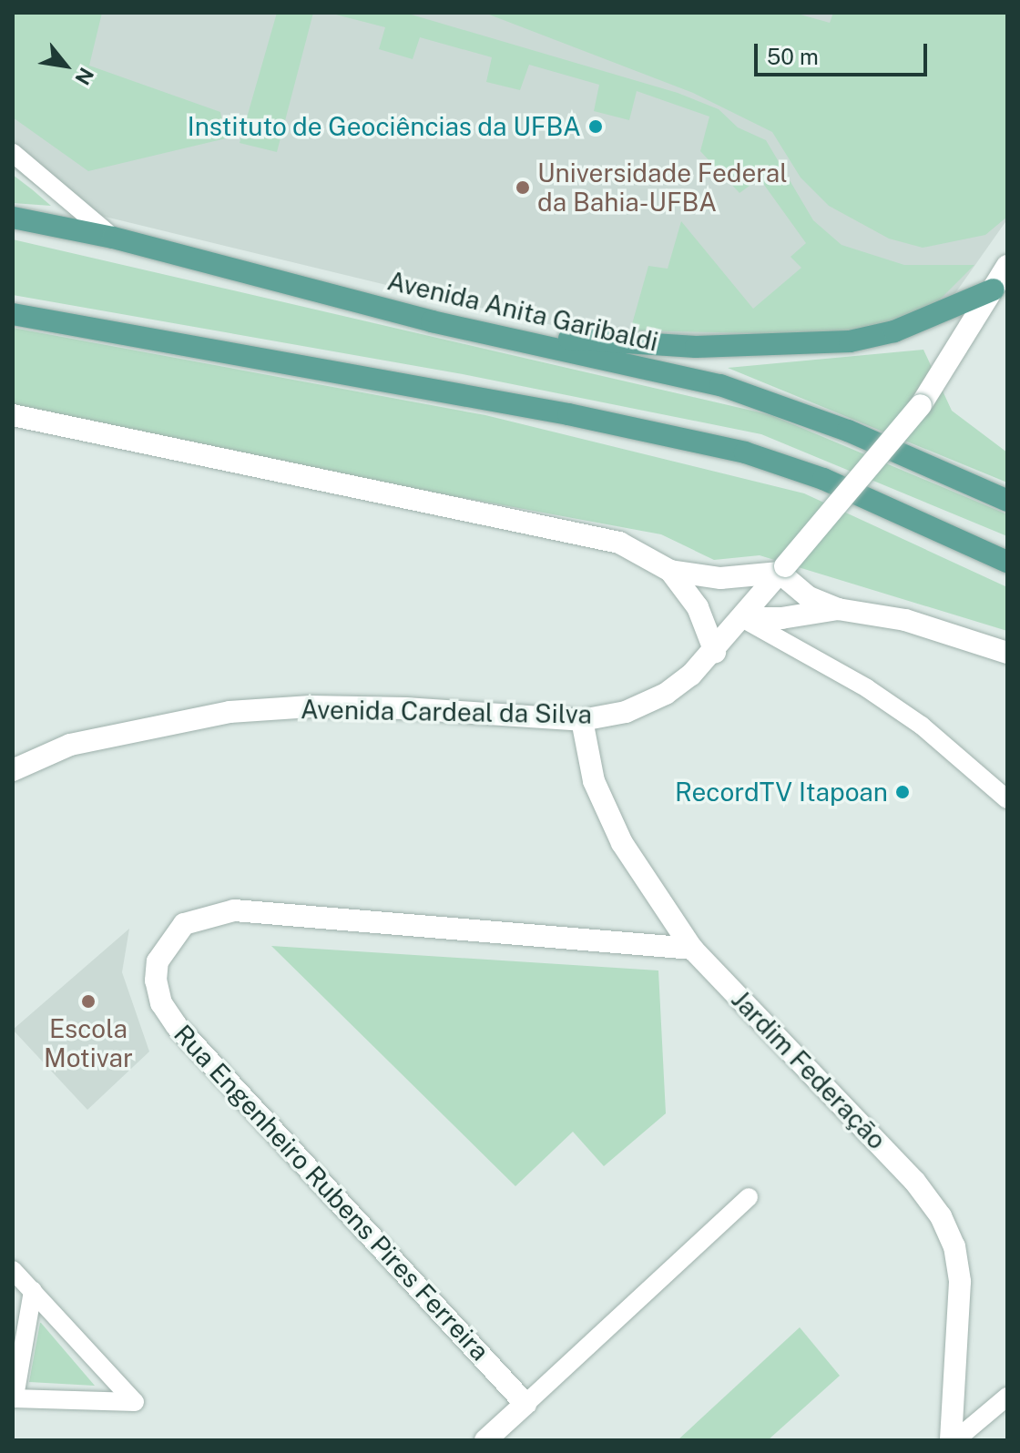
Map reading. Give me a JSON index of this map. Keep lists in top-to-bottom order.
{
  "streets": {
    "main road": ["Avenida Anita Garibaldi"],
    "street": ["Avenida Cardeal da Silva", "Jardim Federação", "Rua Engenheiro Rubens Pires Ferreira"]
  },
  "crossings": [
    ["Avenida Cardeal da Silva", "Jardim Federação"],
    ["Jardim Federação", "Rua Engenheiro Rubens Pires Ferreira"]
  ],
  "places": [
    "Instituto de Geociências da UFBA",
    "Universidade Federal da Bahia-UFBA",
    "RecordTV Itapoan",
    "Escola Motivar"
  ],
  "scale_bar": "50 m",
  "north": "bottom right"
}
